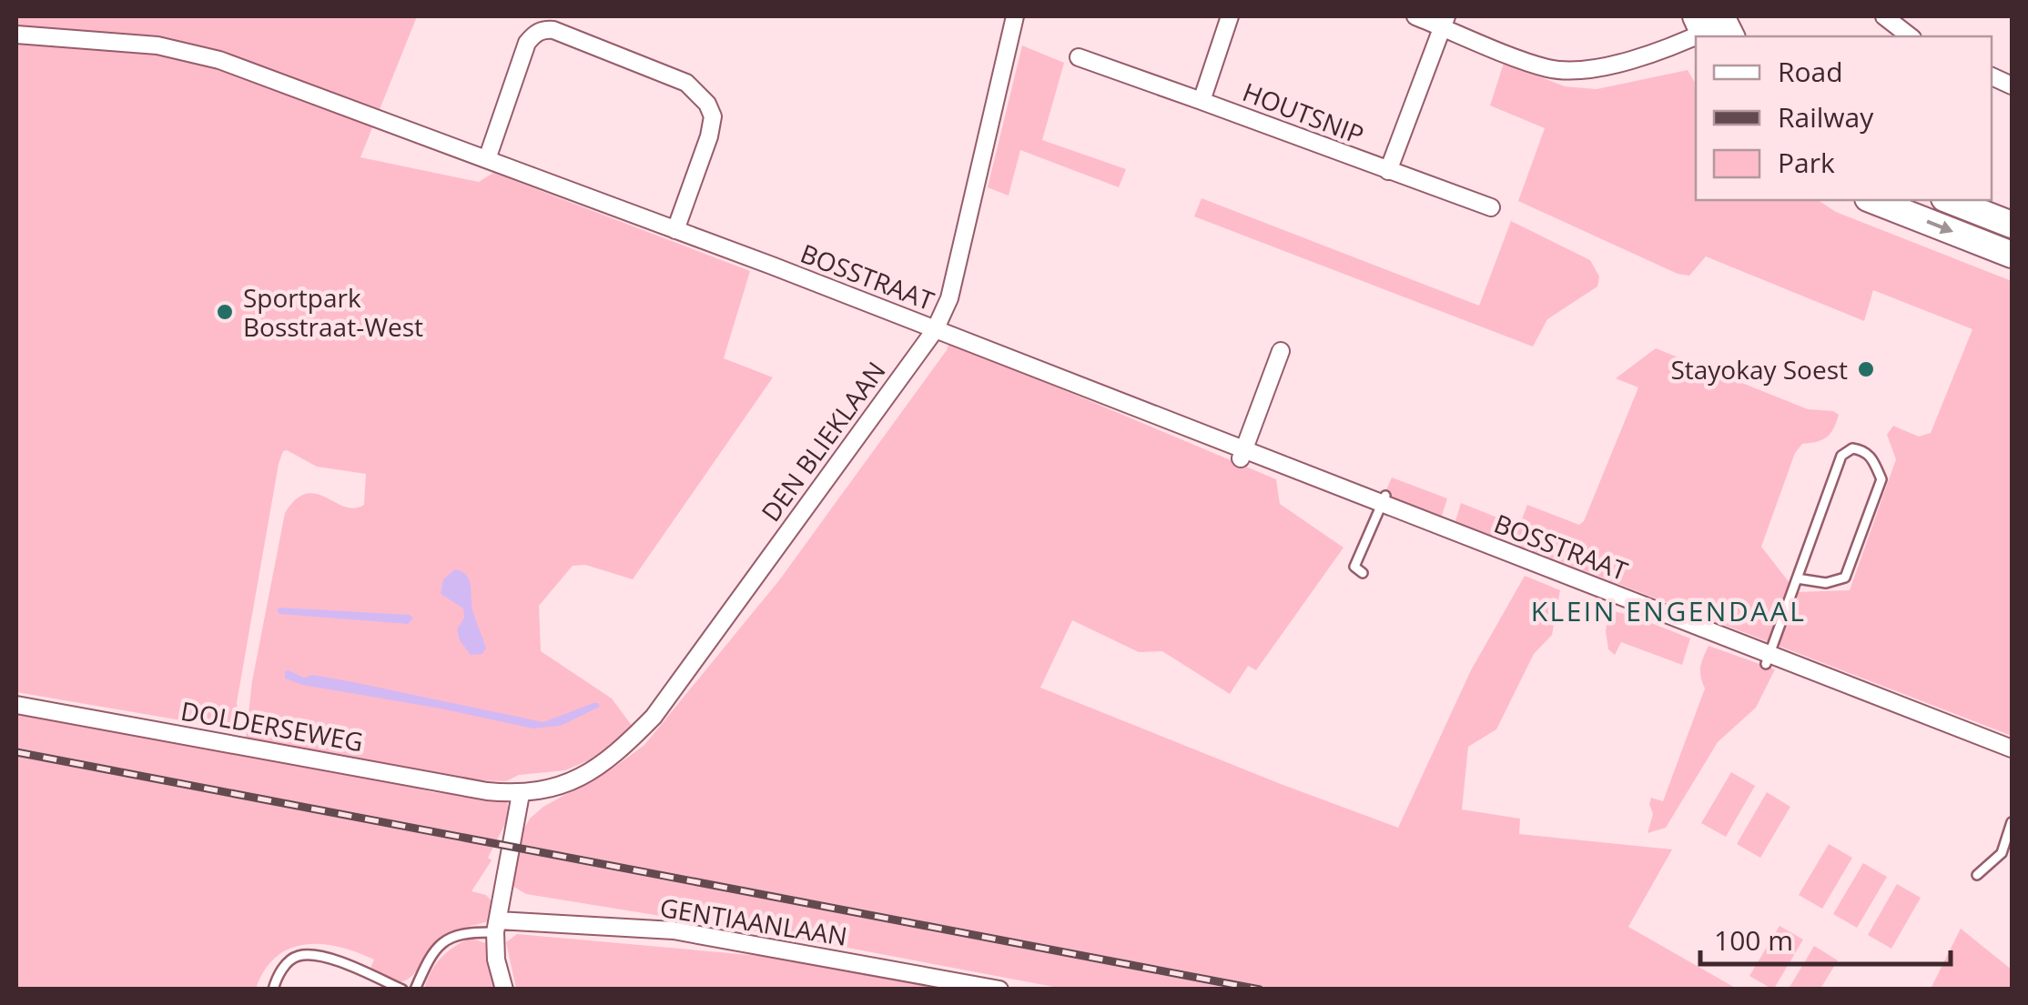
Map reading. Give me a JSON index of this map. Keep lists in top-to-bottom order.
{
  "streets": {
    "street": [
      "HOUTSNIP",
      "BOSSTRAAT",
      "DEN BLIEKLAAN",
      "DOLDERSEWEG",
      "GENTIAANLAAN"
    ]
  },
  "crossings": [
    ["BOSSTRAAT", "DEN BLIEKLAAN"],
    ["DEN BLIEKLAAN", "DOLDERSEWEG"]
  ],
  "districts": ["KLEIN ENGENDAAL"],
  "places": ["Sportpark Bosstraat-West", "Stayokay Soest"],
  "legend": ["Road", "Railway", "Park"],
  "scale_bar": "100 m"
}
